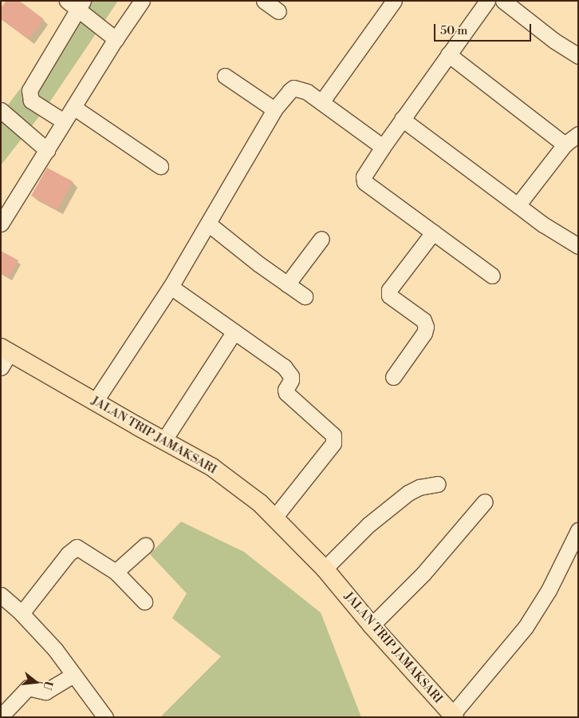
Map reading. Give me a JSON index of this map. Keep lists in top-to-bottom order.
{
  "streets": {
    "main road": ["JALAN TRIP JAMAKSARI"]
  },
  "scale_bar": "50 m",
  "north": "right"
}
